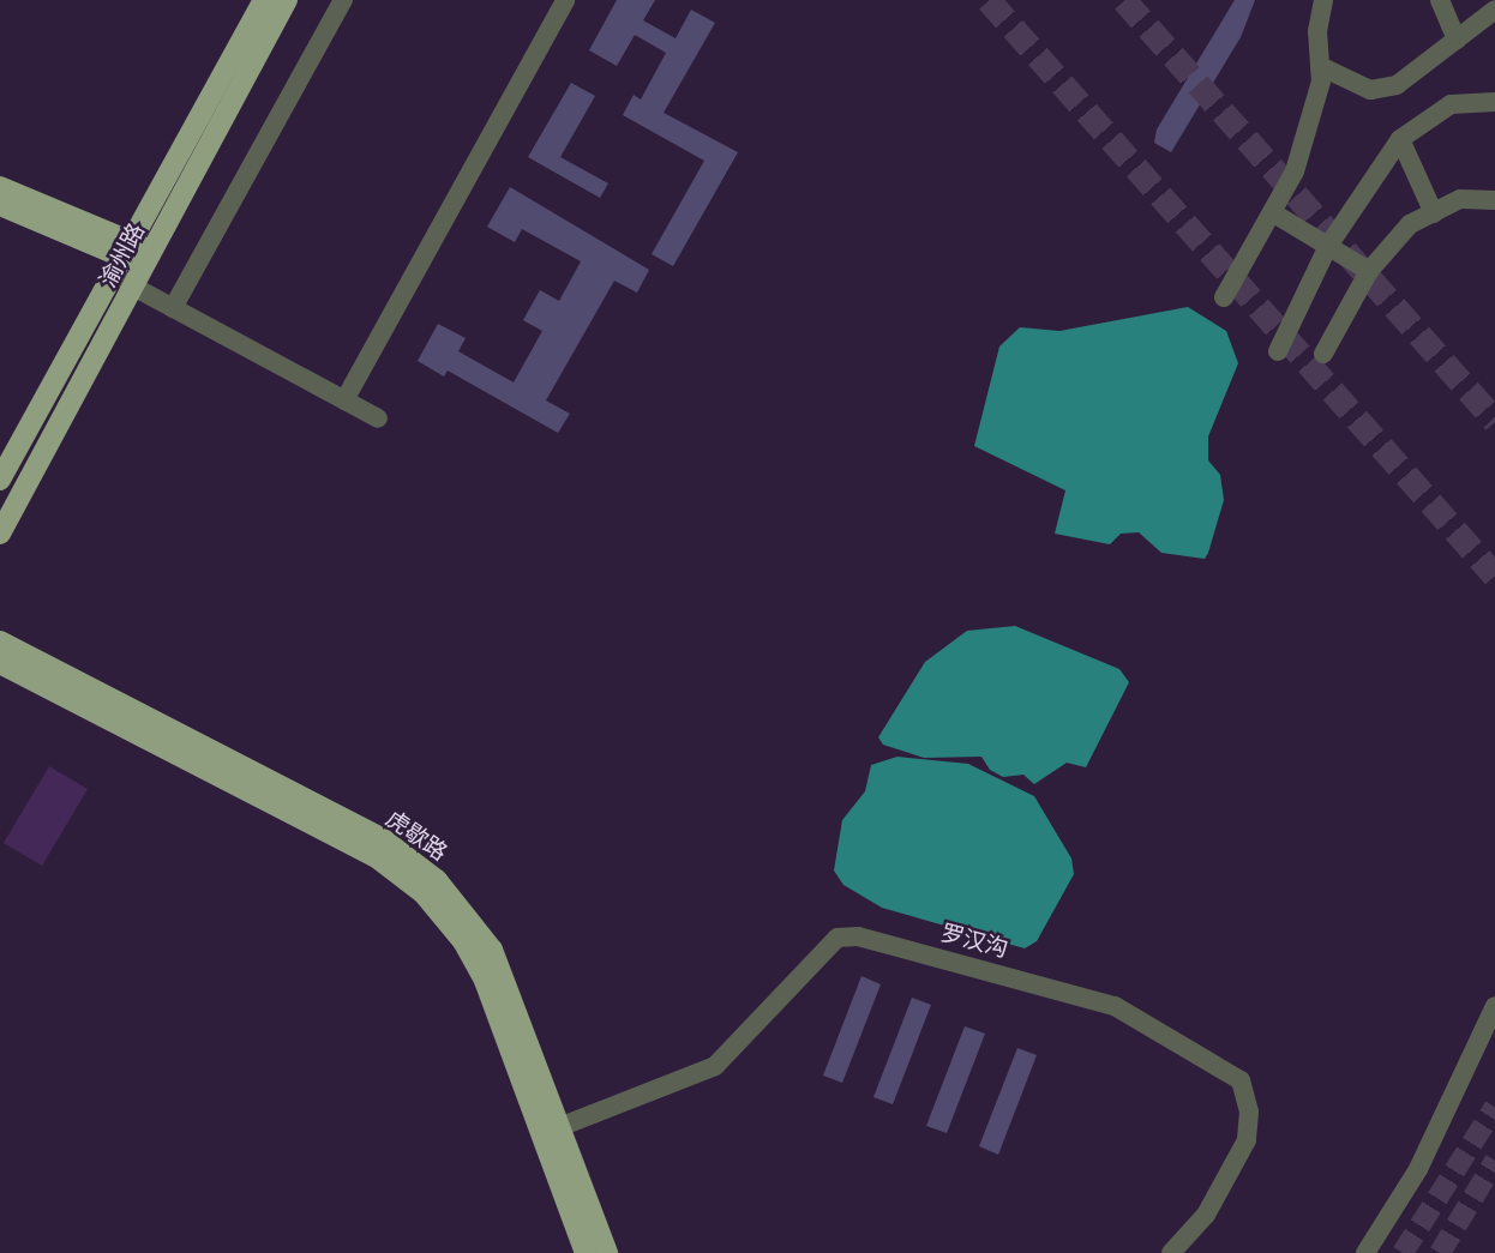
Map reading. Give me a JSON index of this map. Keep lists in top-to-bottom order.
{
  "streets": {
    "main road": ["渝州路", "虎歇路"],
    "street": ["罗汉沟"]
  },
  "crossings": [
    ["虎歇路", "罗汉沟"]
  ]
}
